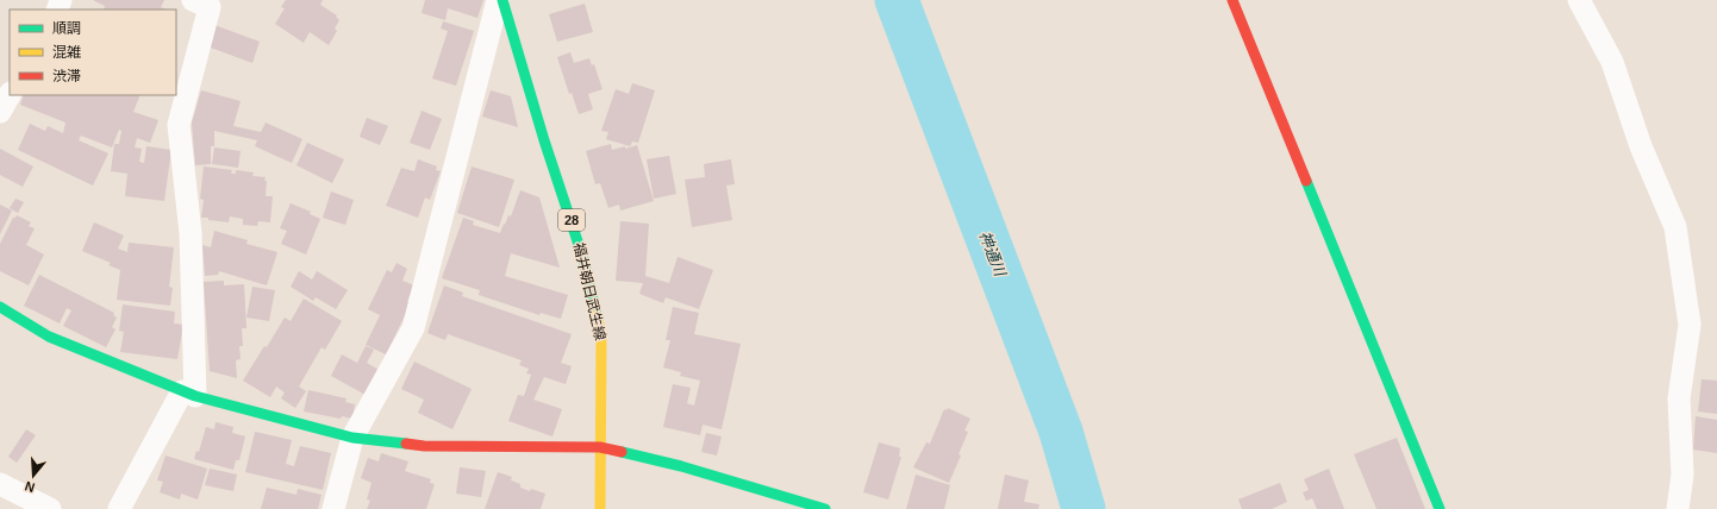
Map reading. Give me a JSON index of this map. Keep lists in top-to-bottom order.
{
  "streets": {
    "street": ["28", "福井朝日武生線"]
  },
  "water": ["神通川"],
  "legend": ["順調", "混雑", "渋滞"],
  "north": "bottom"
}
